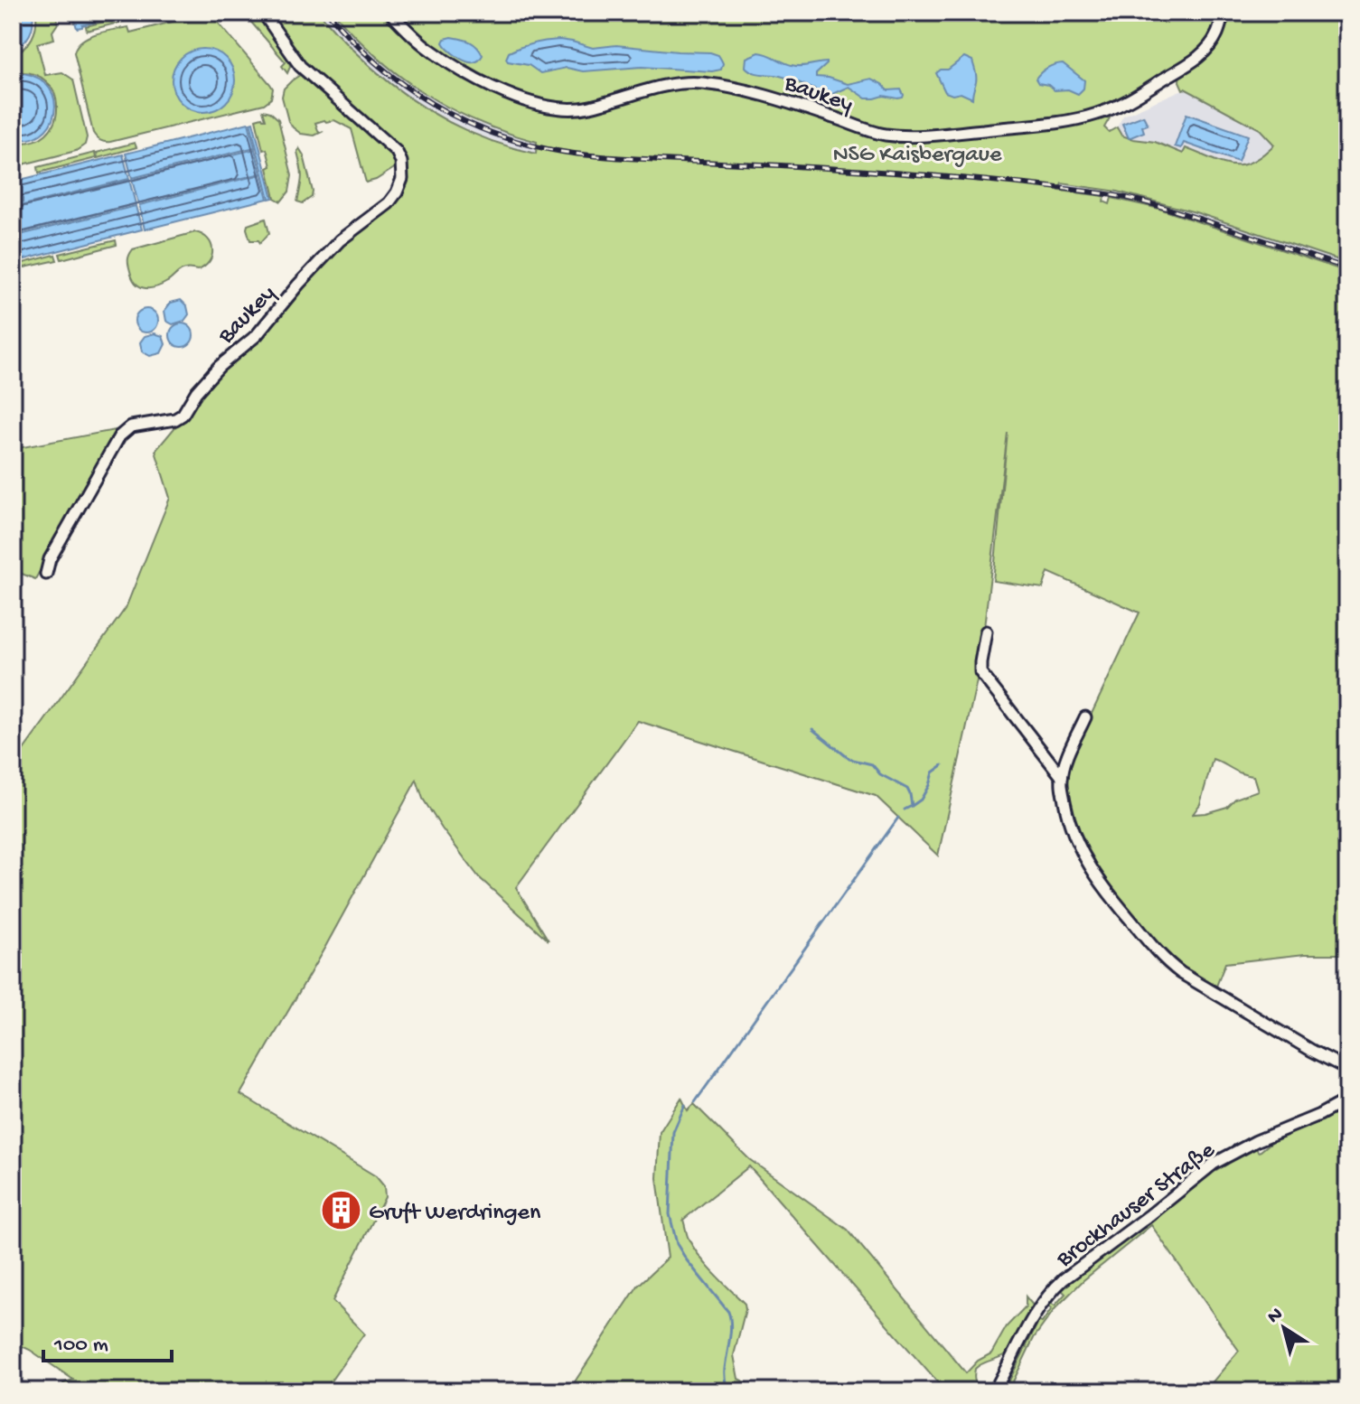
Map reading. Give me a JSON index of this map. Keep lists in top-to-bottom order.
{
  "streets": {
    "street": ["Baukey", "Brockhauser Straße"]
  },
  "parks": ["NSG Kaisbergaue"],
  "places": {
    "building": ["Gruft Werdringen"]
  },
  "scale_bar": "100 m",
  "north": "top left"
}
